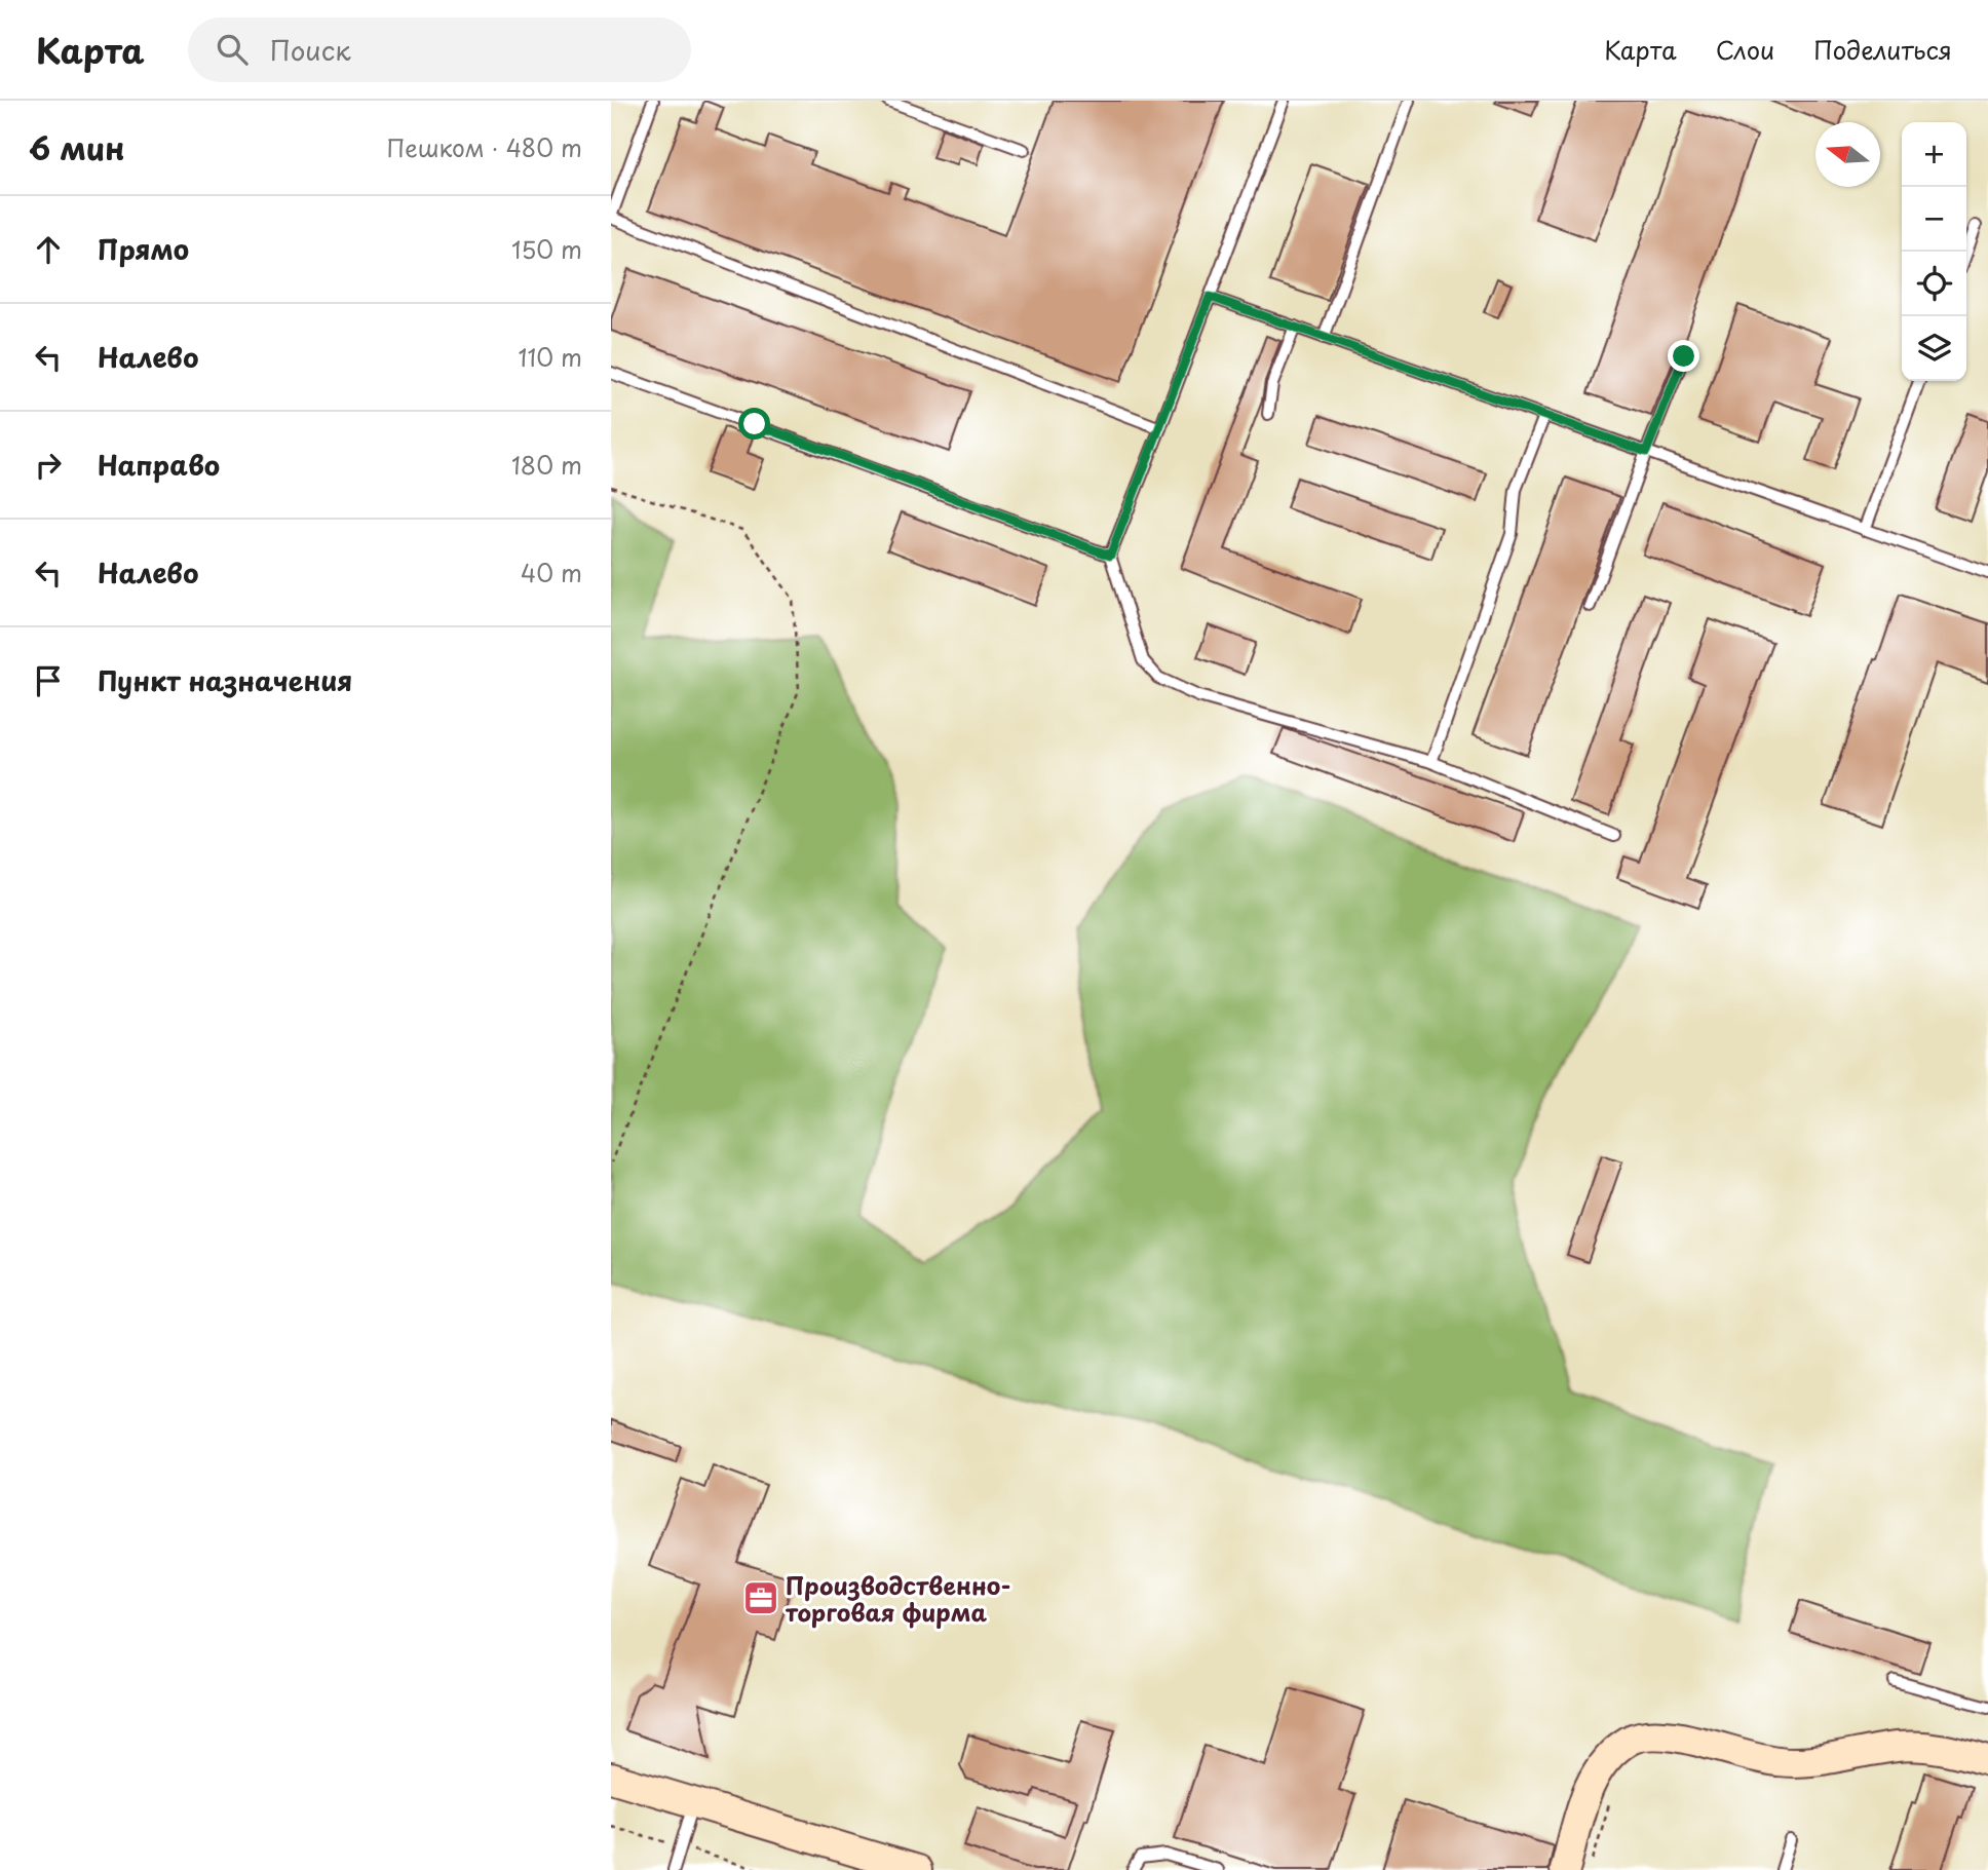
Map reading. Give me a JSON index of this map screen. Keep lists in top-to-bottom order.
{
  "places": {
    "office": ["Производственно- торговая фирма"]
  },
  "north": "left",
  "page": {
    "header": "Карта",
    "search": "Поиск",
    "nav": ["Карта", "Слои", "Поделиться"],
    "heading": ["6 мин", "Пешком · 480 m"],
    "map_buttons": ["+", "−"],
    "list": [
      ["Прямо", "150 m"],
      ["Налево", "110 m"],
      ["Направо", "180 m"],
      ["Налево", "40 m"],
      "Пункт назначения"
    ]
  }
}
